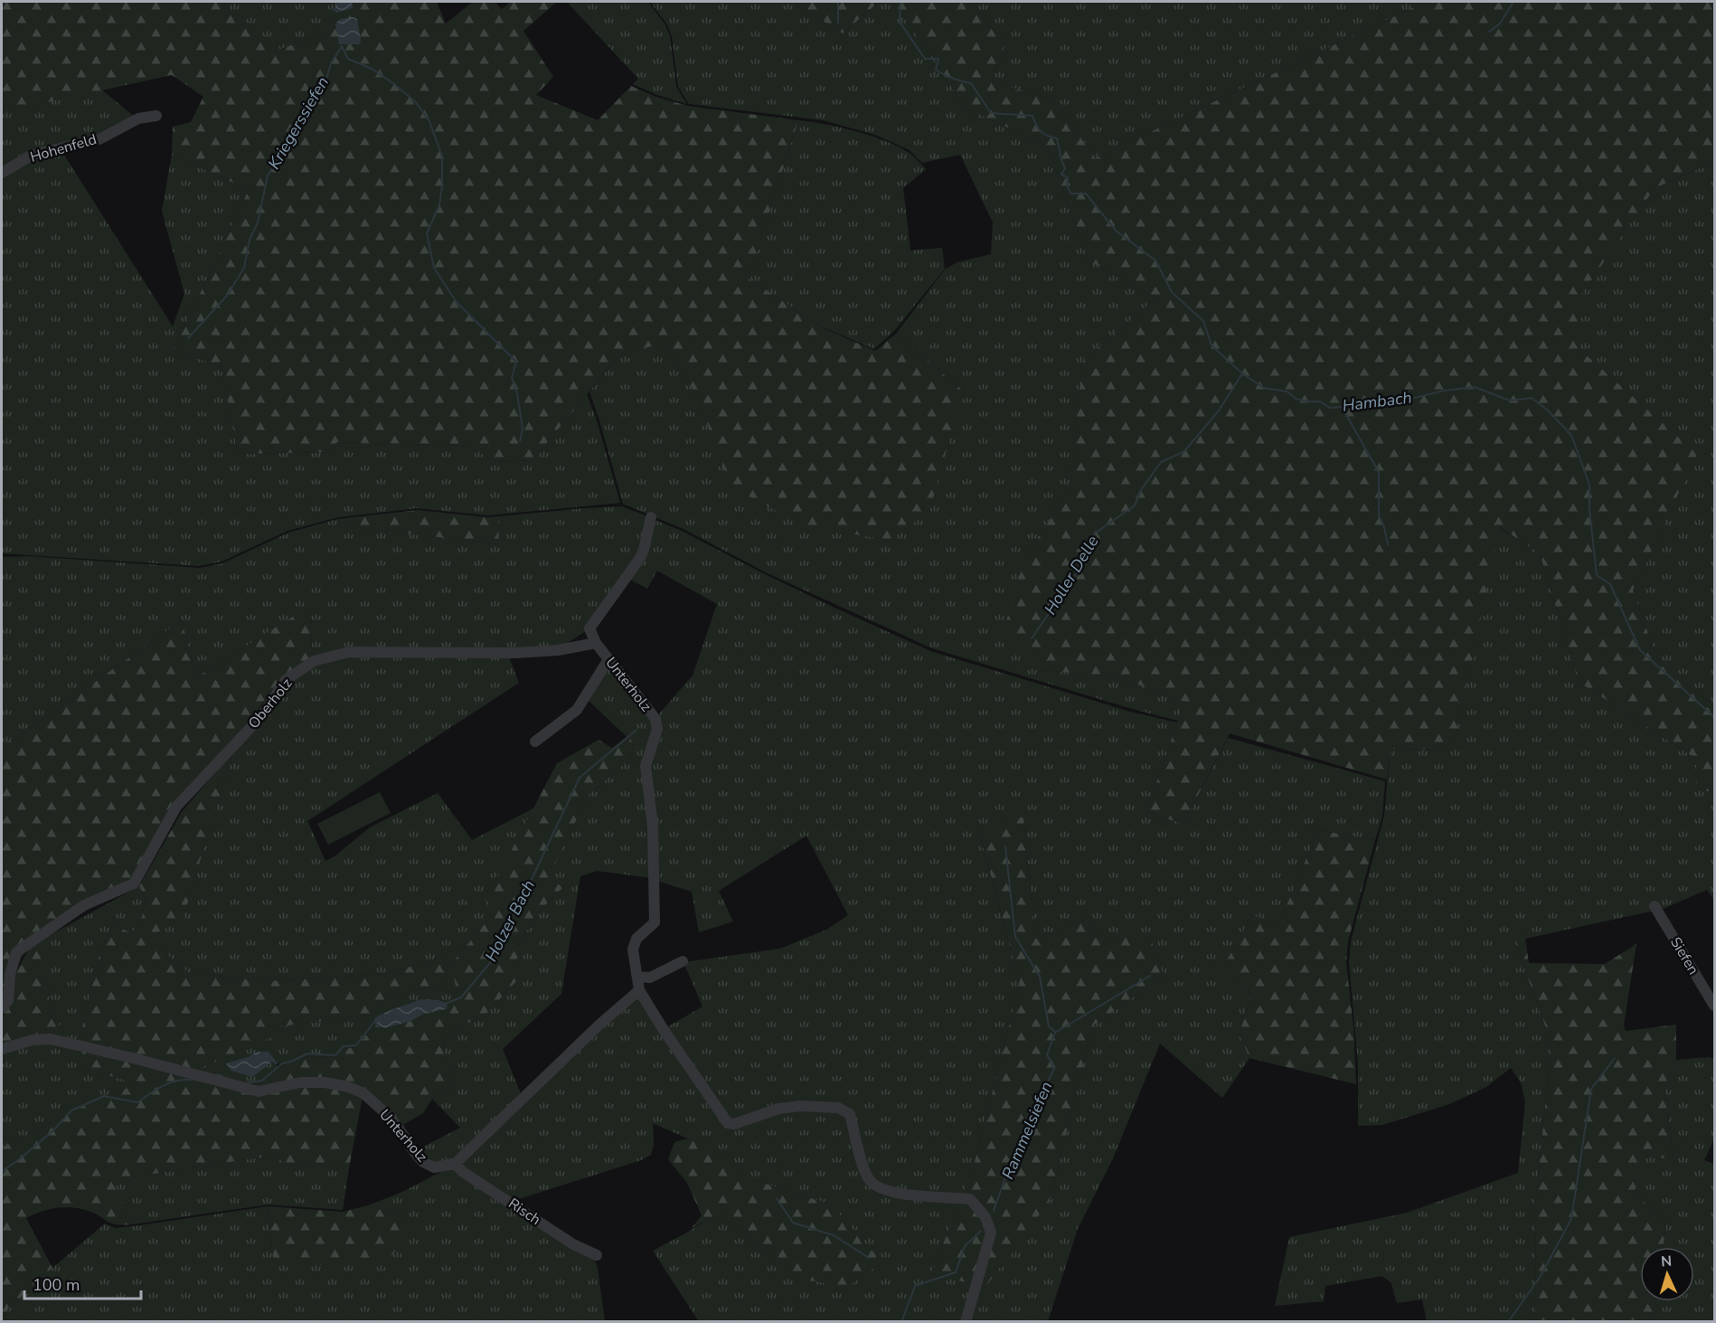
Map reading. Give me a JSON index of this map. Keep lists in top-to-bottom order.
{
  "streets": {
    "street": [
      "Hohenfeld",
      "Unterholz",
      "Oberholz",
      "Siefen",
      "Risch"
    ]
  },
  "crossings": [
    ["Unterholz", "Oberholz"],
    ["Unterholz", "Risch"]
  ],
  "water": [
    "Kriegerssiefen",
    "Hambach",
    "Holler Delle",
    "Holzer Bach",
    "Rammelsiefen"
  ],
  "scale_bar": "100 m",
  "north": "top"
}
